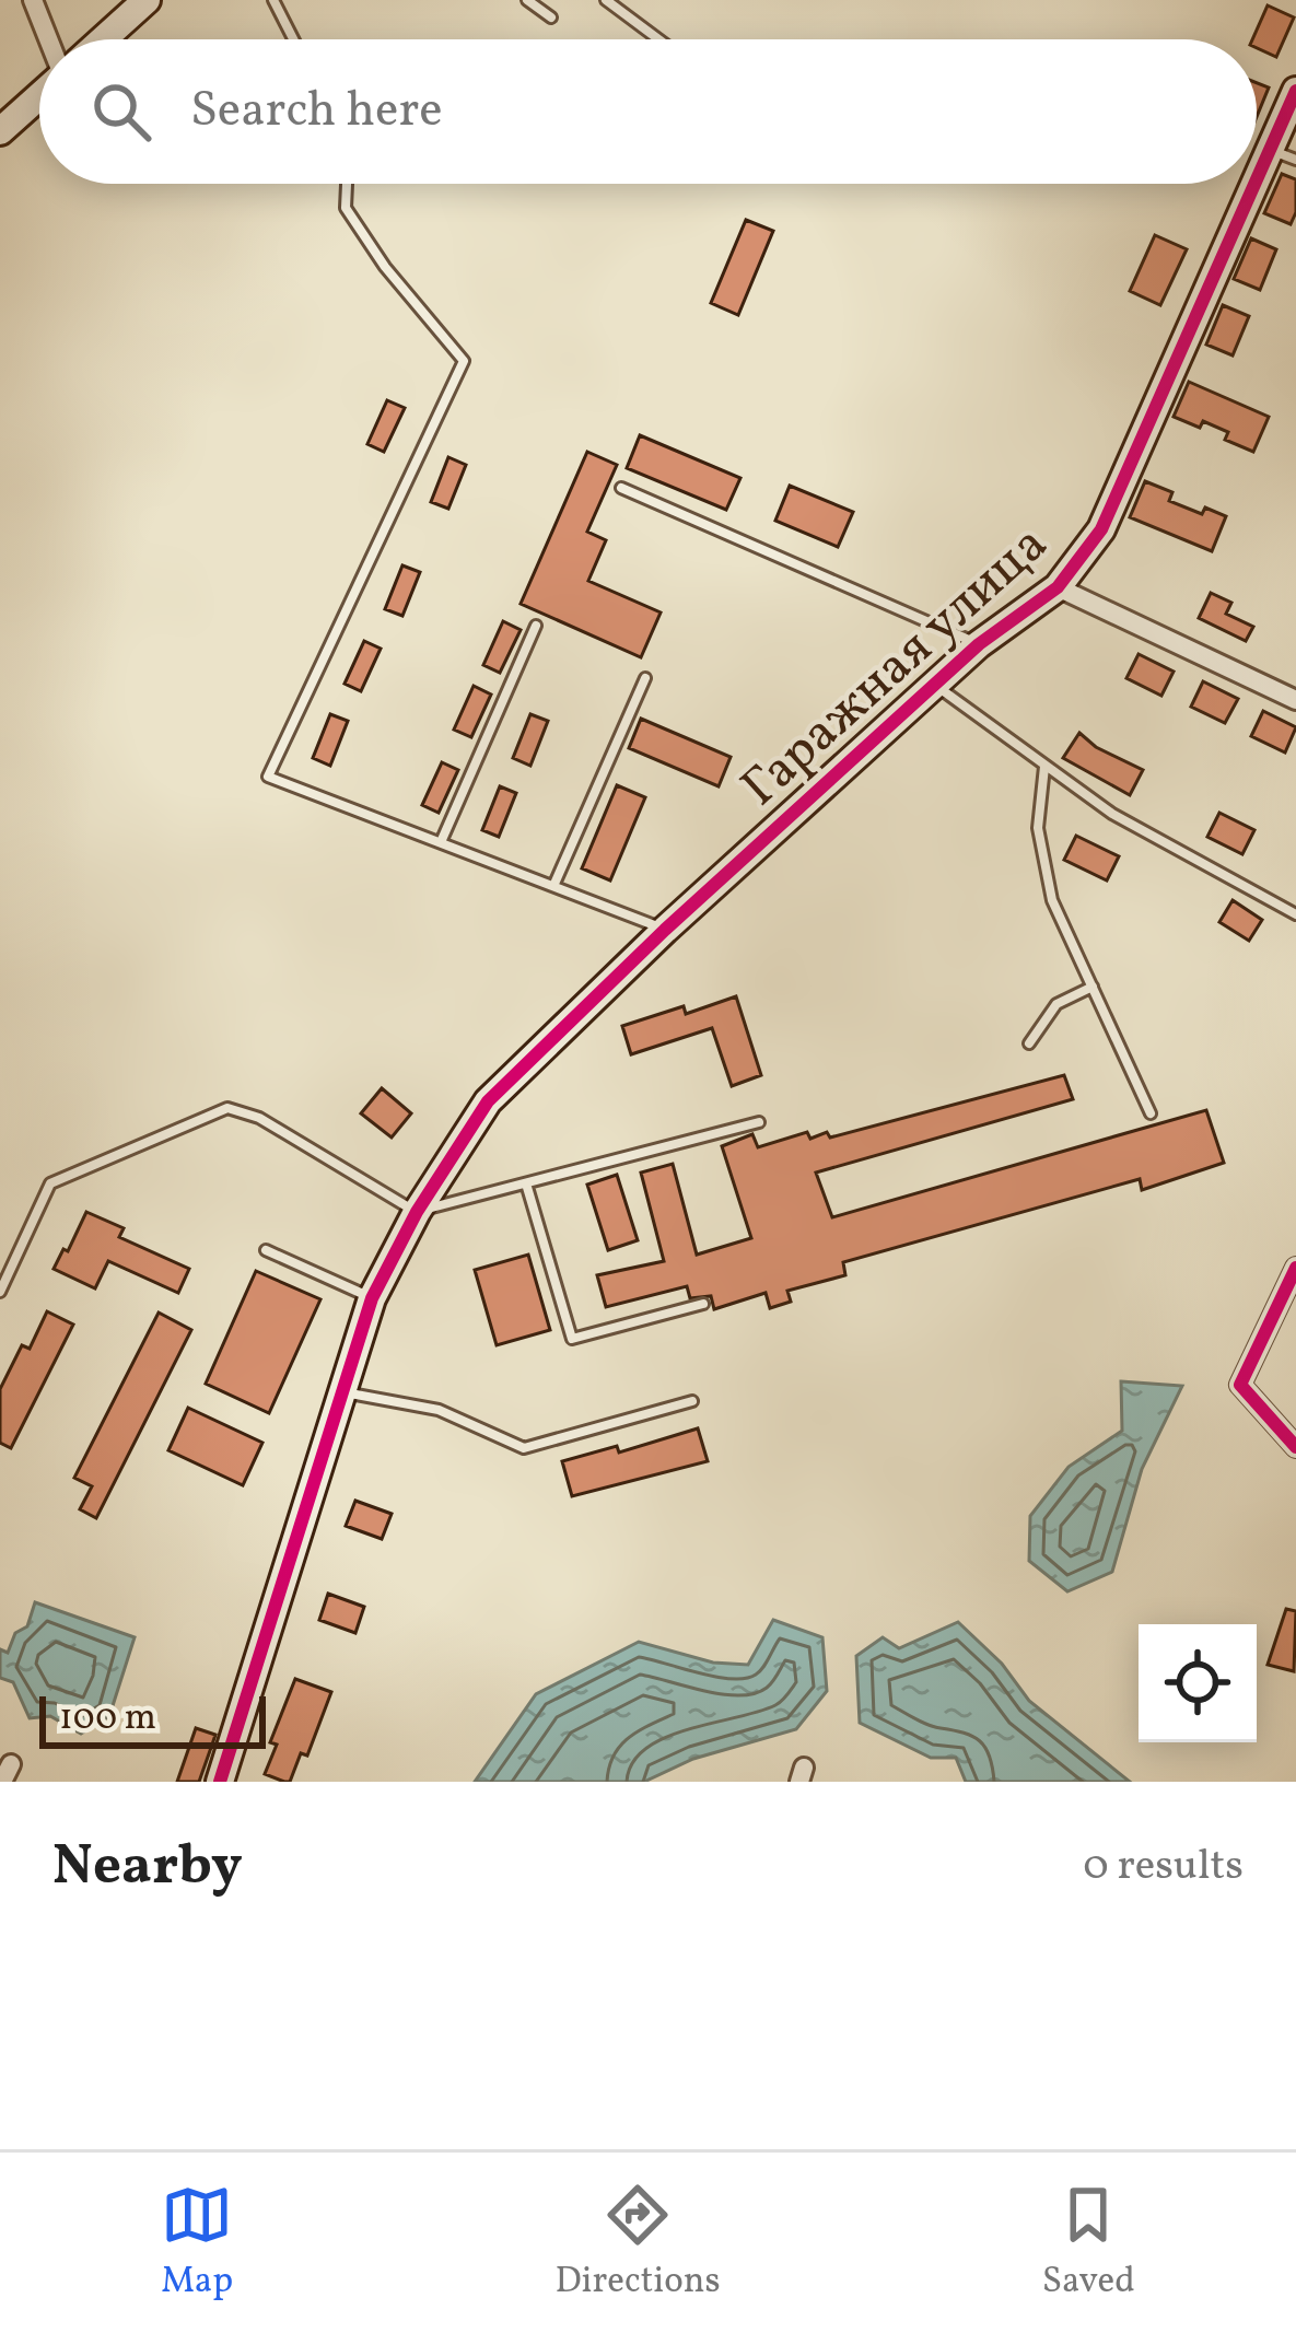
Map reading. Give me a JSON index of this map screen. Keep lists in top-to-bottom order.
{
  "streets": {
    "street": ["Гаражная улица"]
  },
  "scale_bar": "100 m",
  "page": {
    "search": "Search here",
    "scale": "100 m",
    "heading": ["Nearby", "0 results"],
    "nav": ["Map", "Directions", "Saved"]
  }
}
